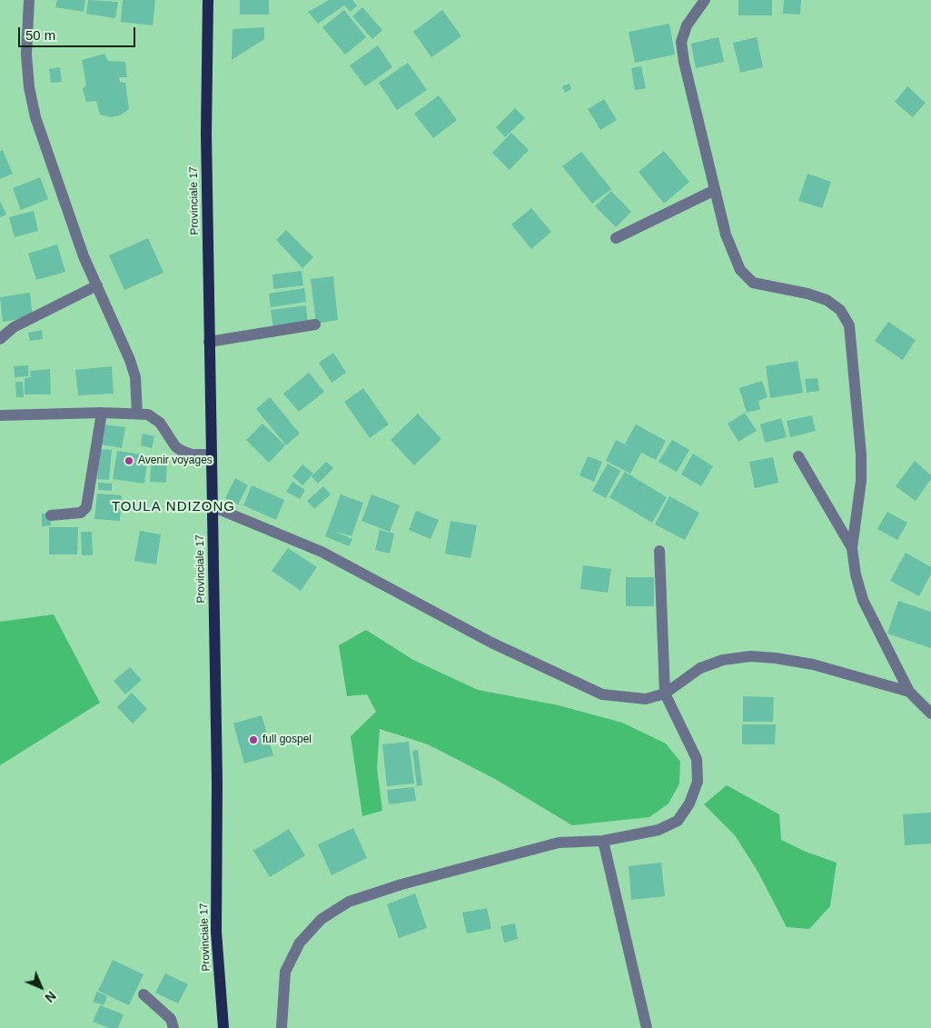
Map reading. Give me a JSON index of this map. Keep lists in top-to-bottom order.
{
  "streets": {
    "main road": ["Provinciale 17"]
  },
  "districts": ["TOULA NDIZONG"],
  "places": ["Avenir voyages", "full gospel"],
  "scale_bar": "50 m",
  "north": "bottom right"
}
